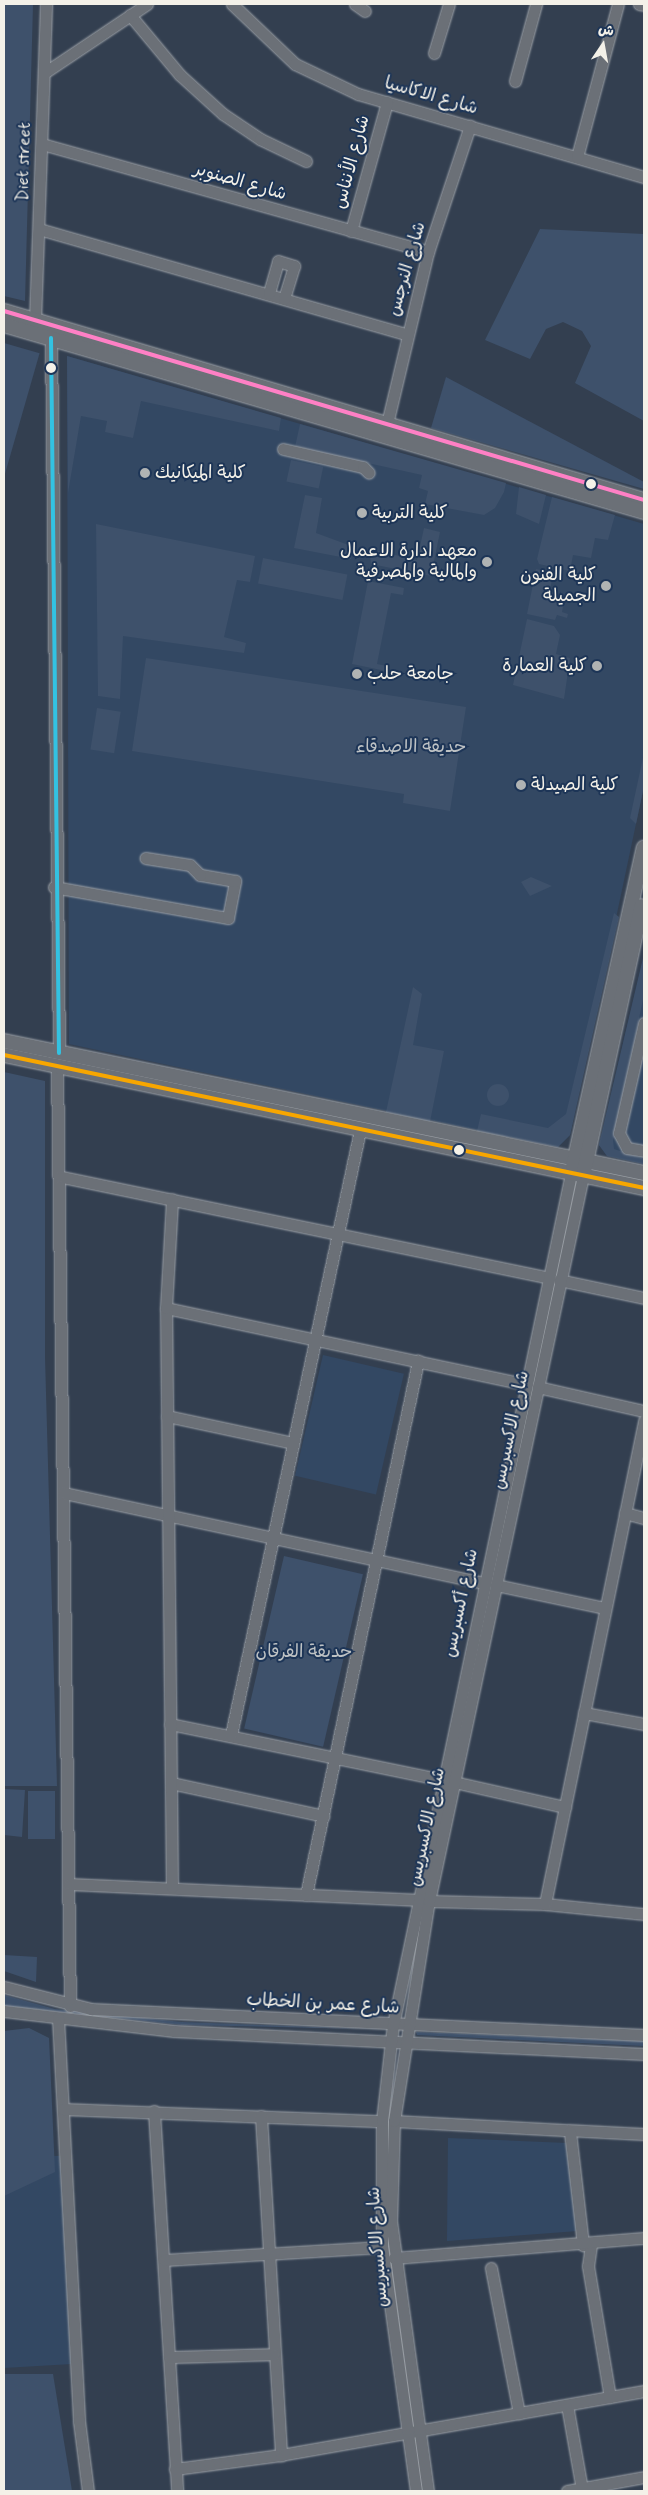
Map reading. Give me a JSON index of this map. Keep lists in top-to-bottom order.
{
  "streets": {
    "street": [
      "شارع الاكاسيا",
      "Diet street",
      "شارع الأنناس",
      "شارع الصنوبر",
      "شارع النرجس",
      "شارع الاكسبريس",
      "شارع أكسبريس",
      "شارع عمر بن الخطاب"
    ]
  },
  "crossings": [
    ["شارع الاكاسيا", "شارع الأنناس"],
    ["شارع الاكاسيا", "شارع النرجس"],
    ["Diet street", "شارع الصنوبر"],
    ["شارع الأنناس", "شارع الصنوبر"],
    ["شارع الصنوبر", "شارع النرجس"],
    ["شارع الاكسبريس", "شارع أكسبريس"],
    ["شارع الاكسبريس", "شارع عمر بن الخطاب"],
    ["شارع أكسبريس", "شارع عمر بن الخطاب"]
  ],
  "parks": ["حديقة الاصدقاء", "حديقة الفرقان"],
  "places": [
    "كلية الميكانيك",
    "كلية التربية",
    "معهد ادارة الاعمال والمالية والمصرفية",
    "كلية الفنون الجميلة",
    "كلية العمارة",
    "جامعة حلب",
    "كلية الصيدلة"
  ],
  "north": "top"
}
